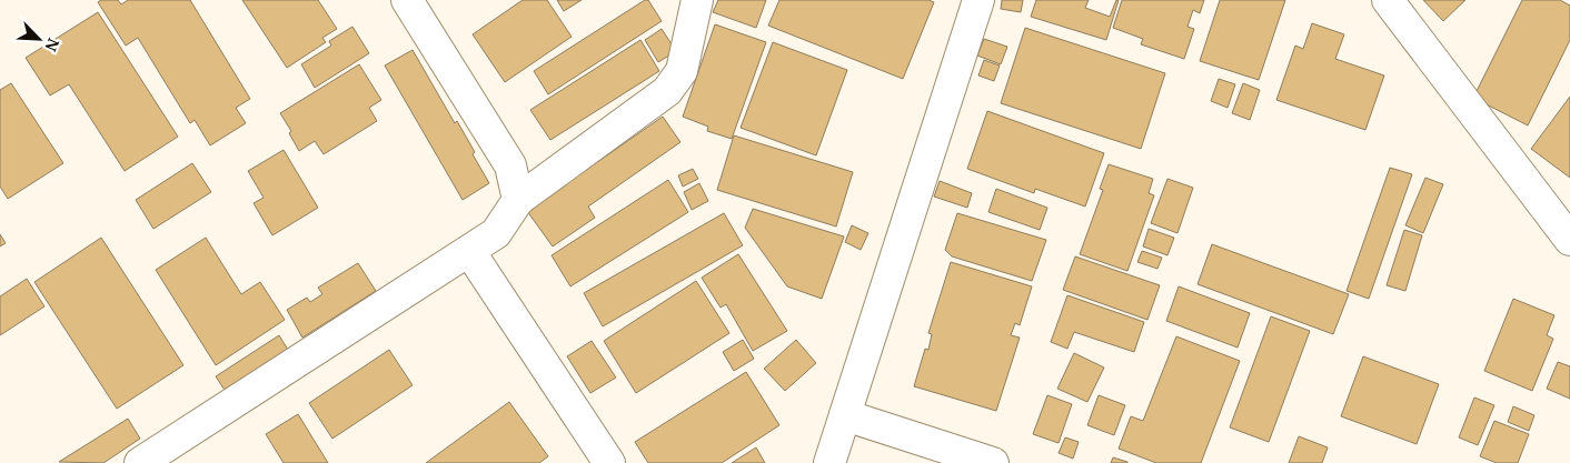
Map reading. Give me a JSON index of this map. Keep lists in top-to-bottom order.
{
  "north": "bottom right"
}
